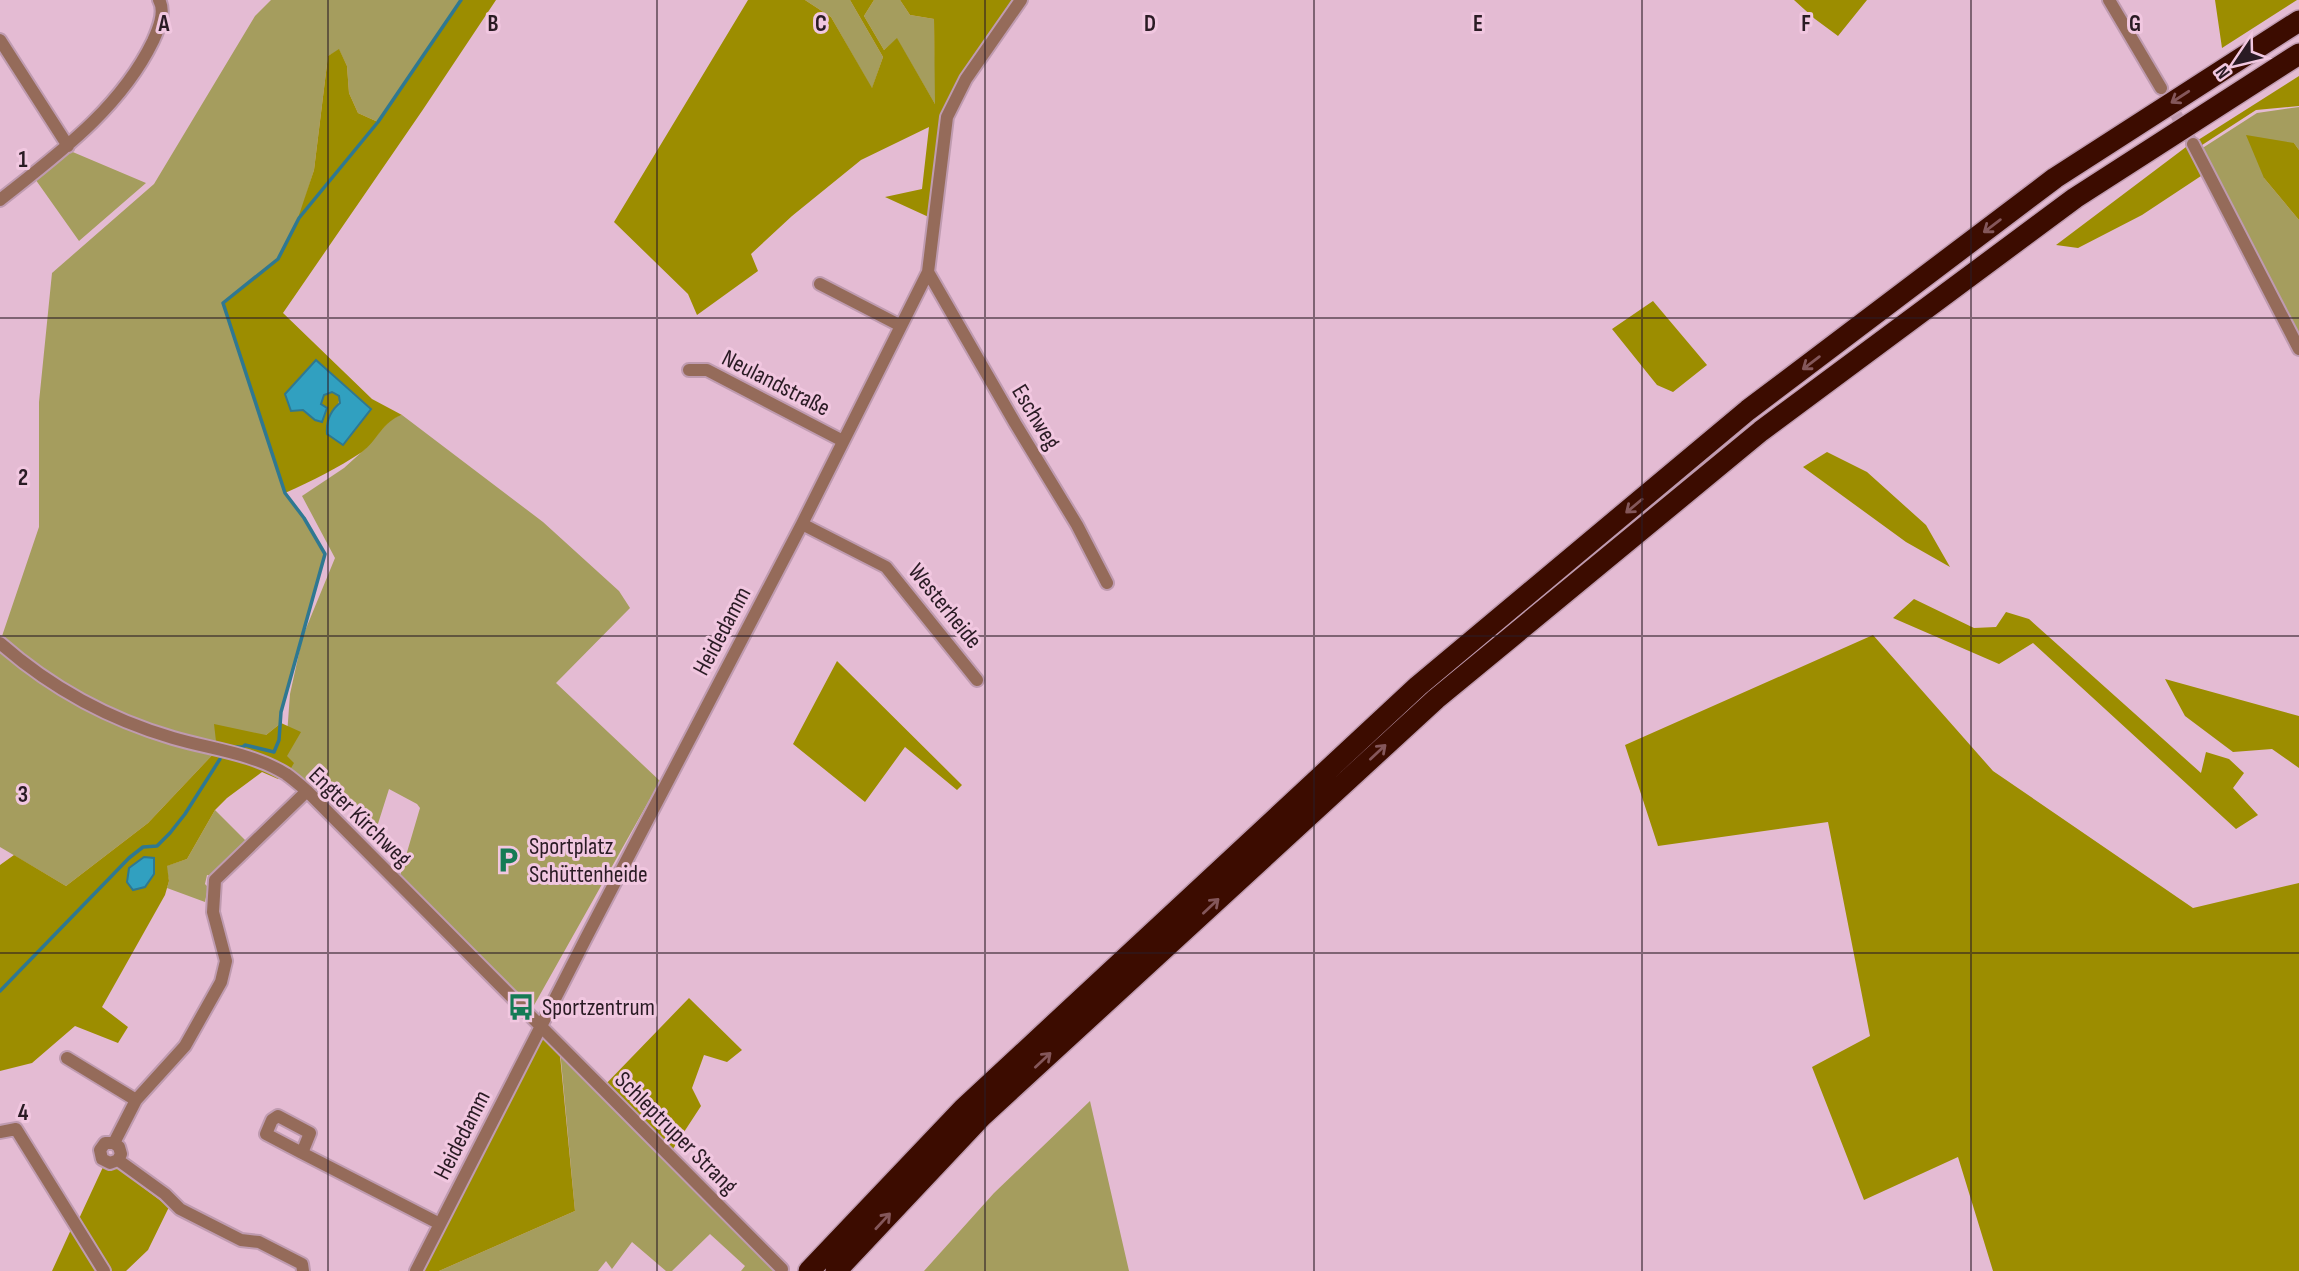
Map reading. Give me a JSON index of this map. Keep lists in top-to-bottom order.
{
  "streets": {
    "street": [
      "Neulandstraße",
      "Eschweg",
      "Westerheide",
      "Heidedamm",
      "Engter Kirchweg",
      "Schleptruper Strang"
    ]
  },
  "crossings": [
    ["Neulandstraße", "Heidedamm"],
    ["Eschweg", "Heidedamm"],
    ["Westerheide", "Heidedamm"],
    ["Heidedamm", "Engter Kirchweg"],
    ["Heidedamm", "Schleptruper Strang"],
    ["Engter Kirchweg", "Schleptruper Strang"]
  ],
  "places": {
    "parking": ["Sportplatz Schüttenheide"],
    "bus stop": ["Sportzentrum"]
  },
  "north": "bottom left",
  "grid": {
    "columns": [
      "A",
      "B",
      "C",
      "D",
      "E",
      "F",
      "G"
    ],
    "rows": [
      "1",
      "2",
      "3",
      "4"
    ]
  }
}
